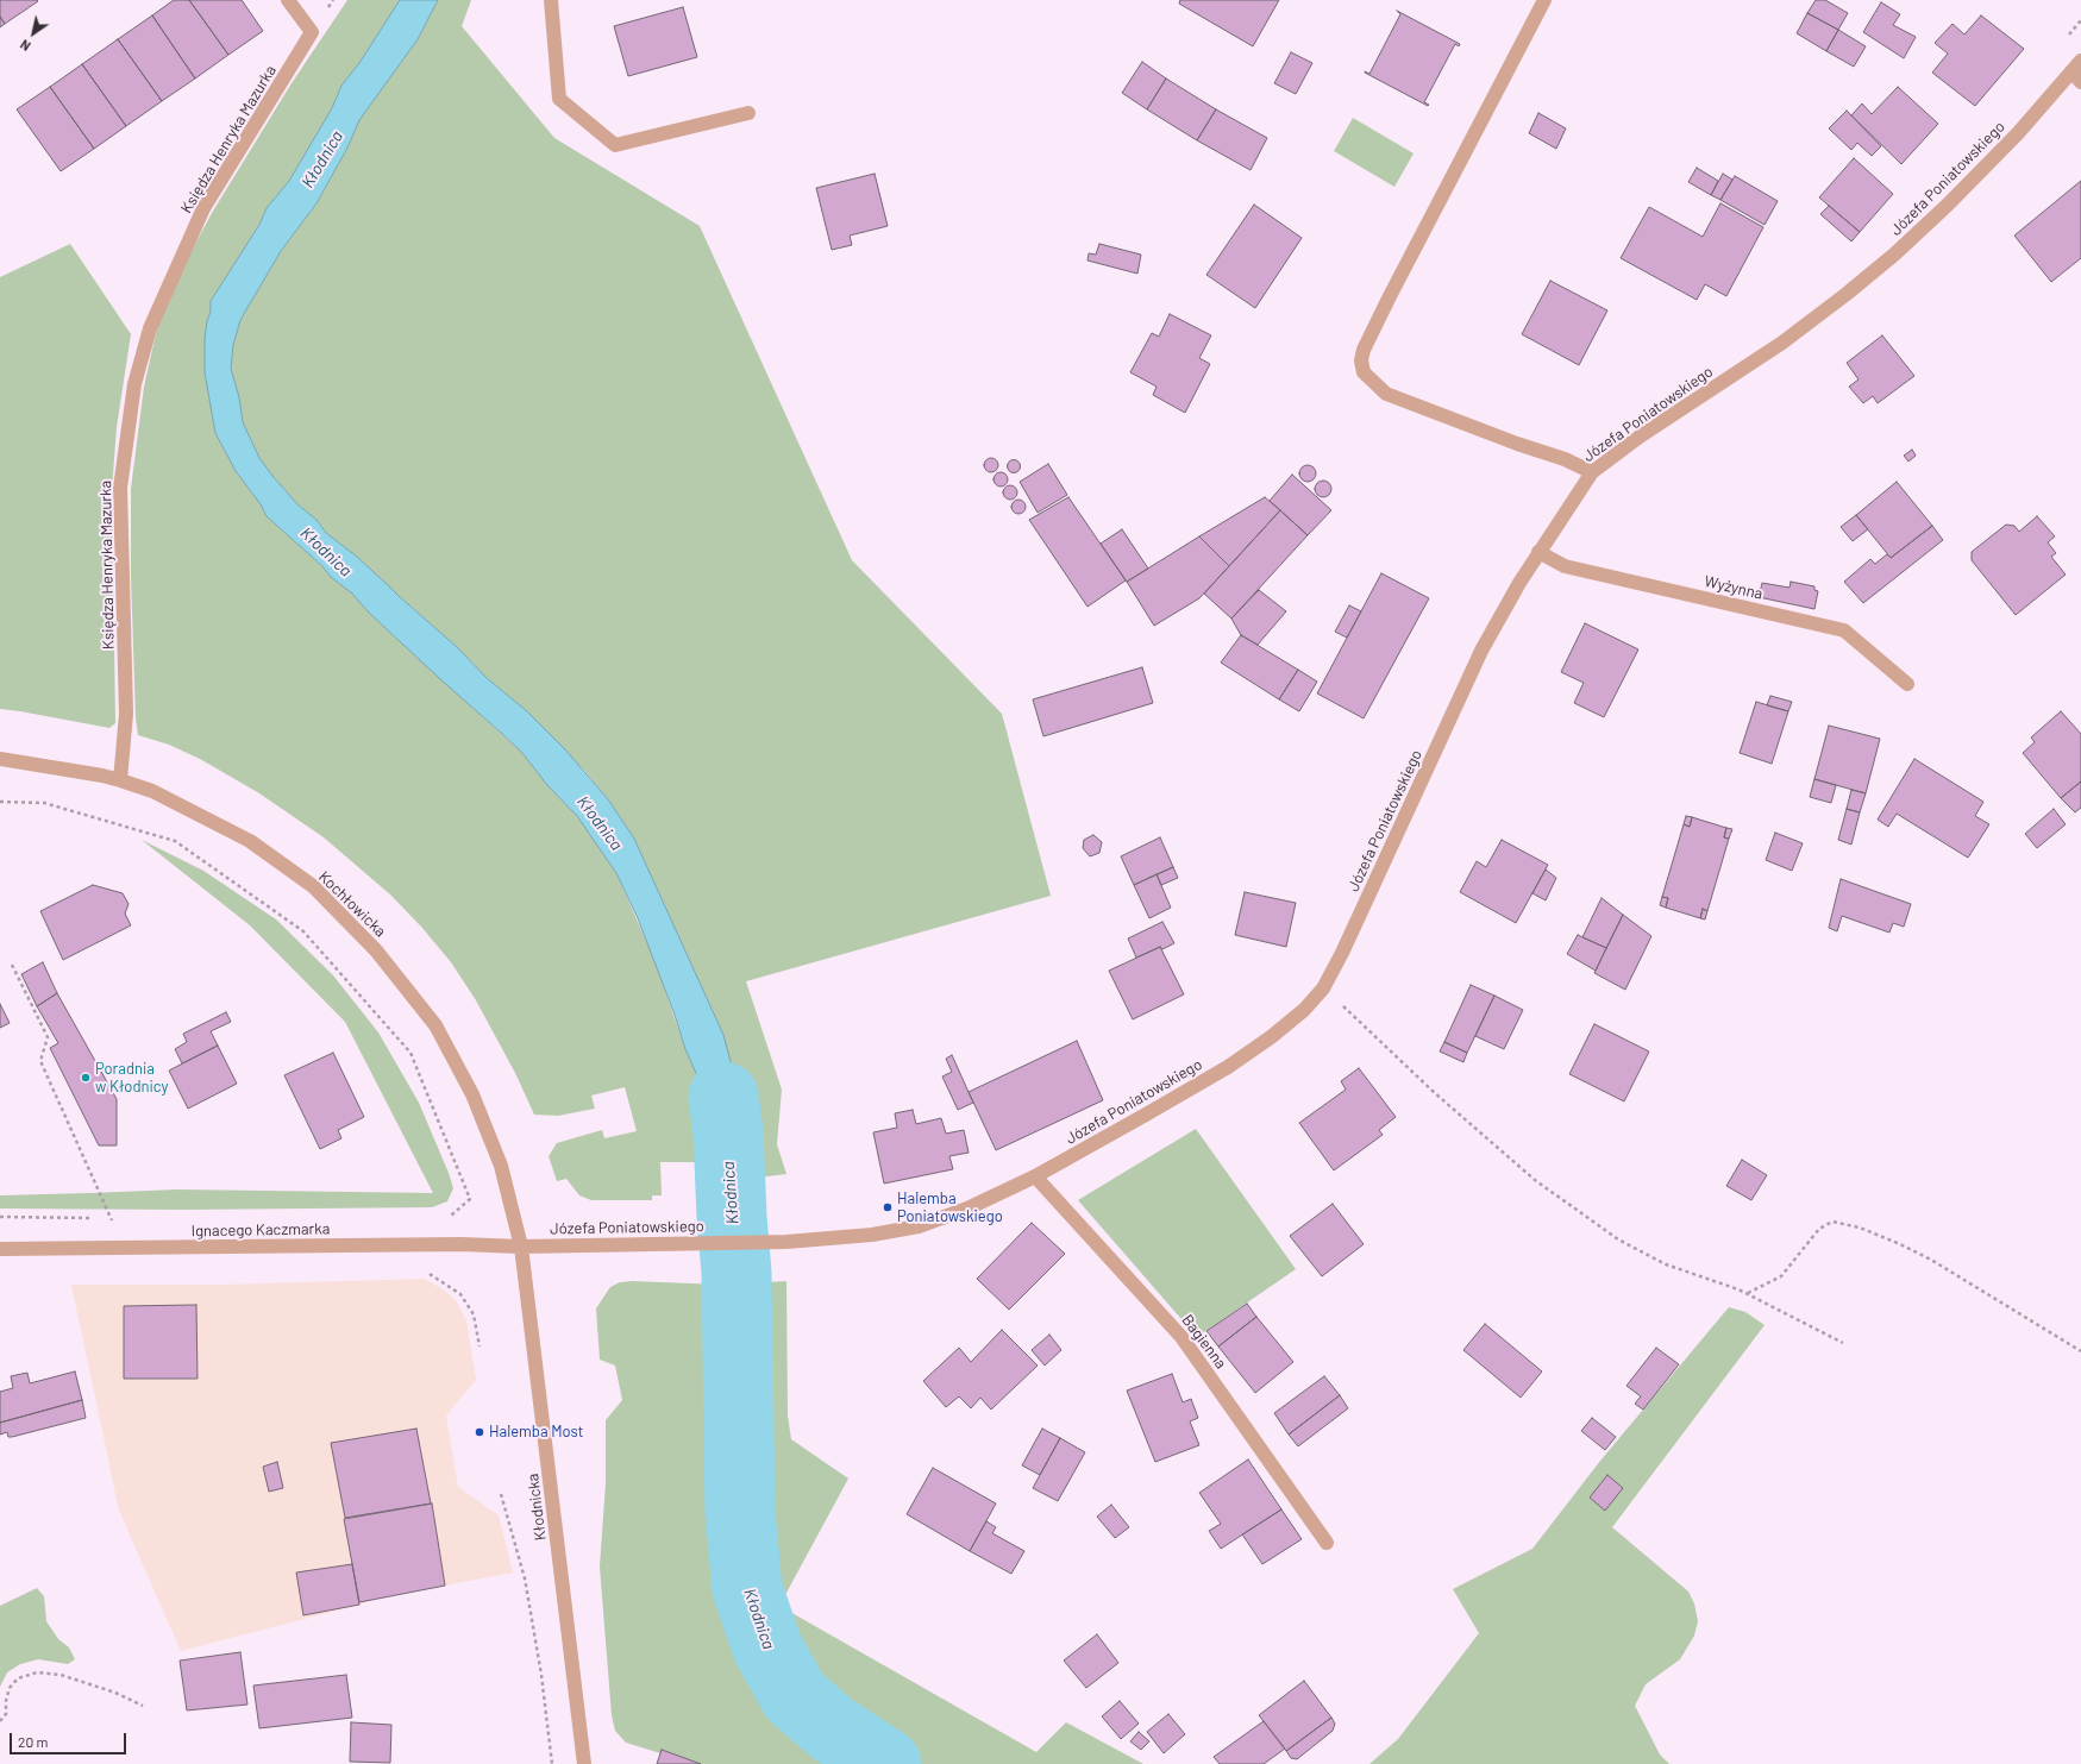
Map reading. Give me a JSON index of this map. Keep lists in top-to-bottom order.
{
  "streets": {
    "street": [
      "Księdza Henryka Mazurka",
      "Józefa Poniatowskiego",
      "Wyżynna",
      "Kochłowicka",
      "Ignacego Kaczmarka",
      "Bagienna",
      "Kłodnicka"
    ]
  },
  "crossings": [
    ["Księdza Henryka Mazurka", "Kochłowicka"],
    ["Józefa Poniatowskiego", "Wyżynna"],
    ["Józefa Poniatowskiego", "Kochłowicka"],
    ["Józefa Poniatowskiego", "Ignacego Kaczmarka"],
    ["Józefa Poniatowskiego", "Bagienna"],
    ["Józefa Poniatowskiego", "Kłodnicka"],
    ["Kochłowicka", "Ignacego Kaczmarka"],
    ["Kochłowicka", "Kłodnicka"],
    ["Ignacego Kaczmarka", "Kłodnicka"]
  ],
  "water": ["Kłodnica"],
  "places": ["Poradnia w Kłodnicy", "Halemba Poniatowskiego", "Halemba Most"],
  "scale_bar": "20 m",
  "north": "bottom left"
}
